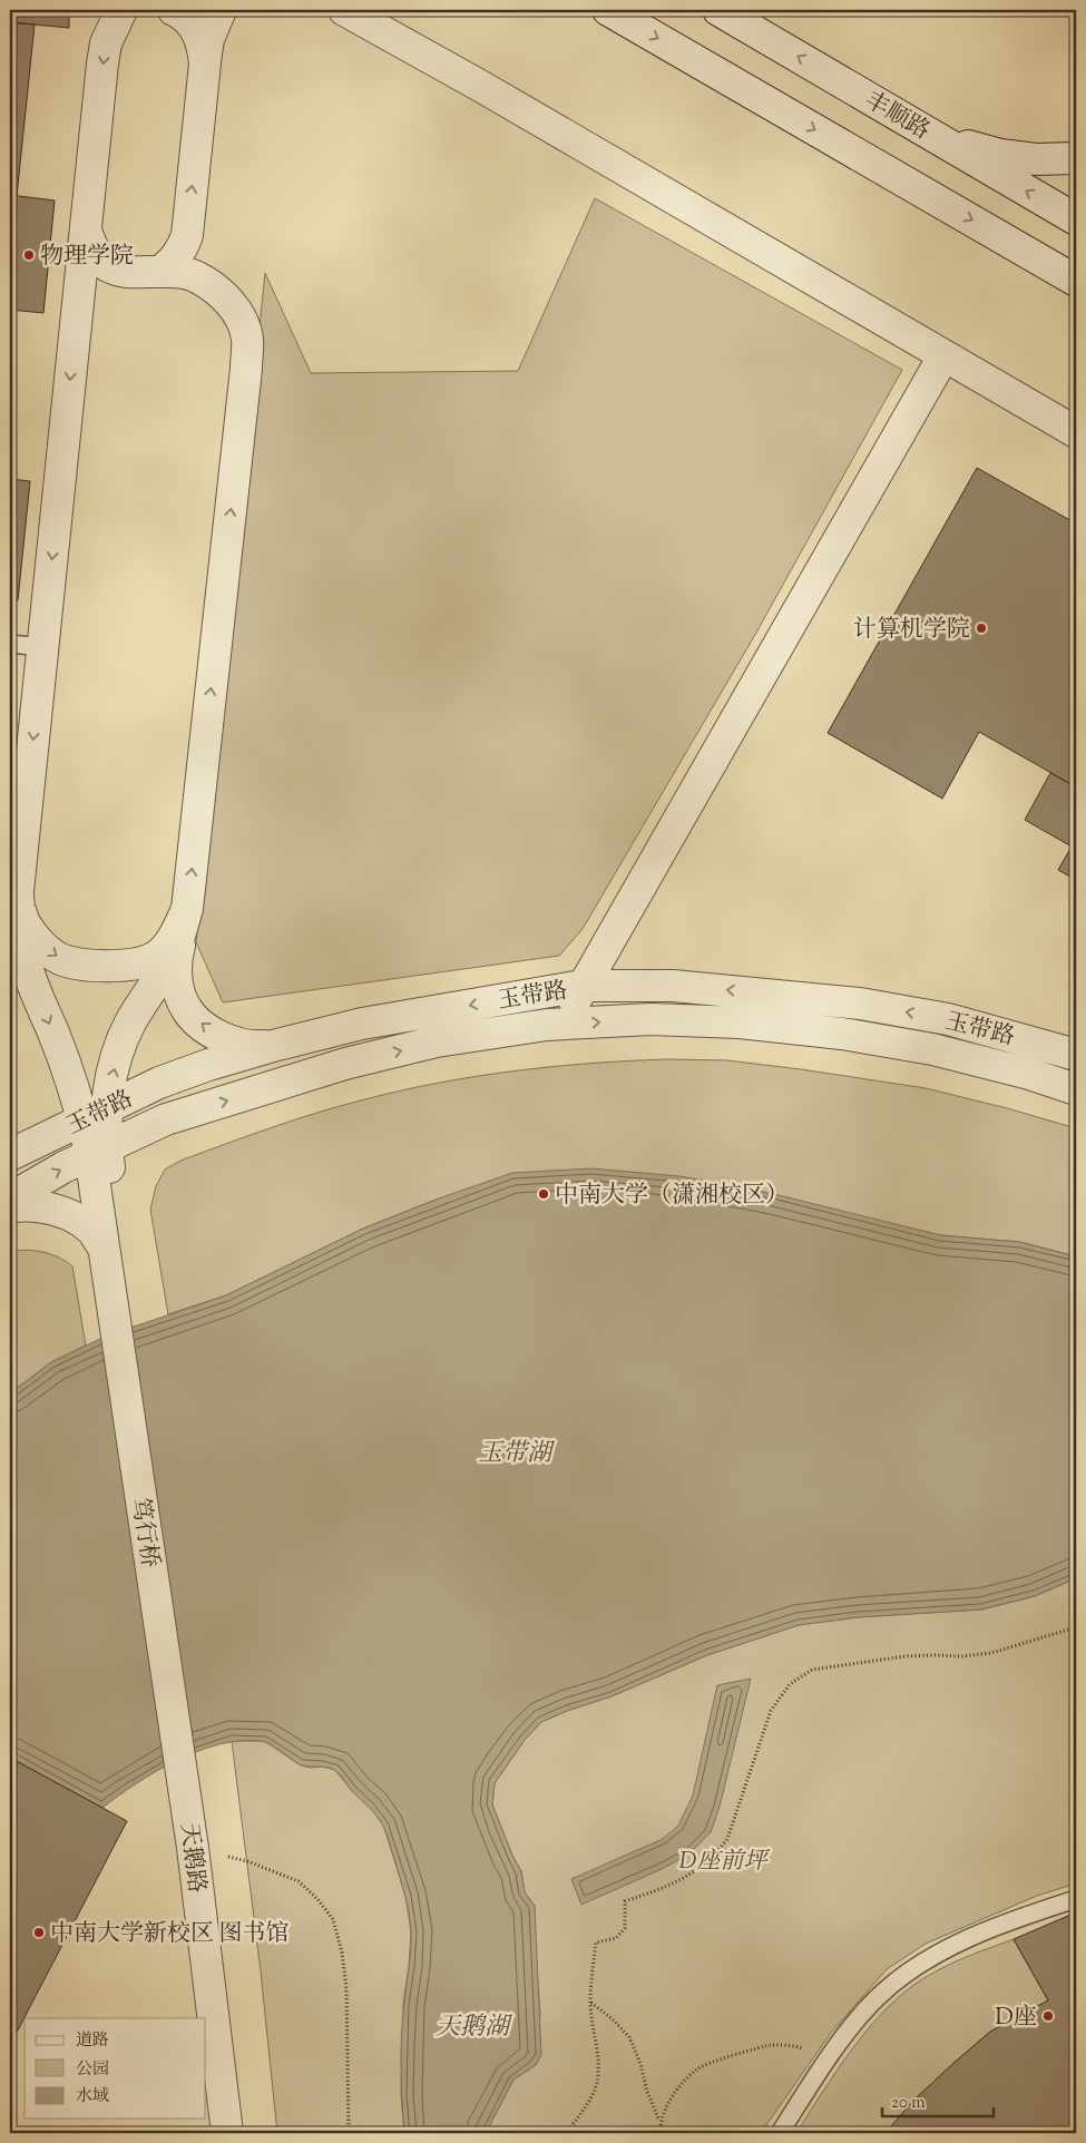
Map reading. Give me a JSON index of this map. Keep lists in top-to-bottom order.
{
  "streets": {
    "street": [
      "丰顺路",
      "玉带路",
      "笃行桥",
      "天鹅路"
    ]
  },
  "crossings": [
    ["笃行桥", "天鹅路"]
  ],
  "water": ["玉带湖", "天鹅湖"],
  "parks": ["D座前坪"],
  "places": [
    "物理学院",
    "计算机学院",
    "中南大学（潇湘校区）",
    "中南大学新校区 图书馆",
    "D座"
  ],
  "legend": ["道路", "公园", "水域"],
  "scale_bar": "20 m"
}
